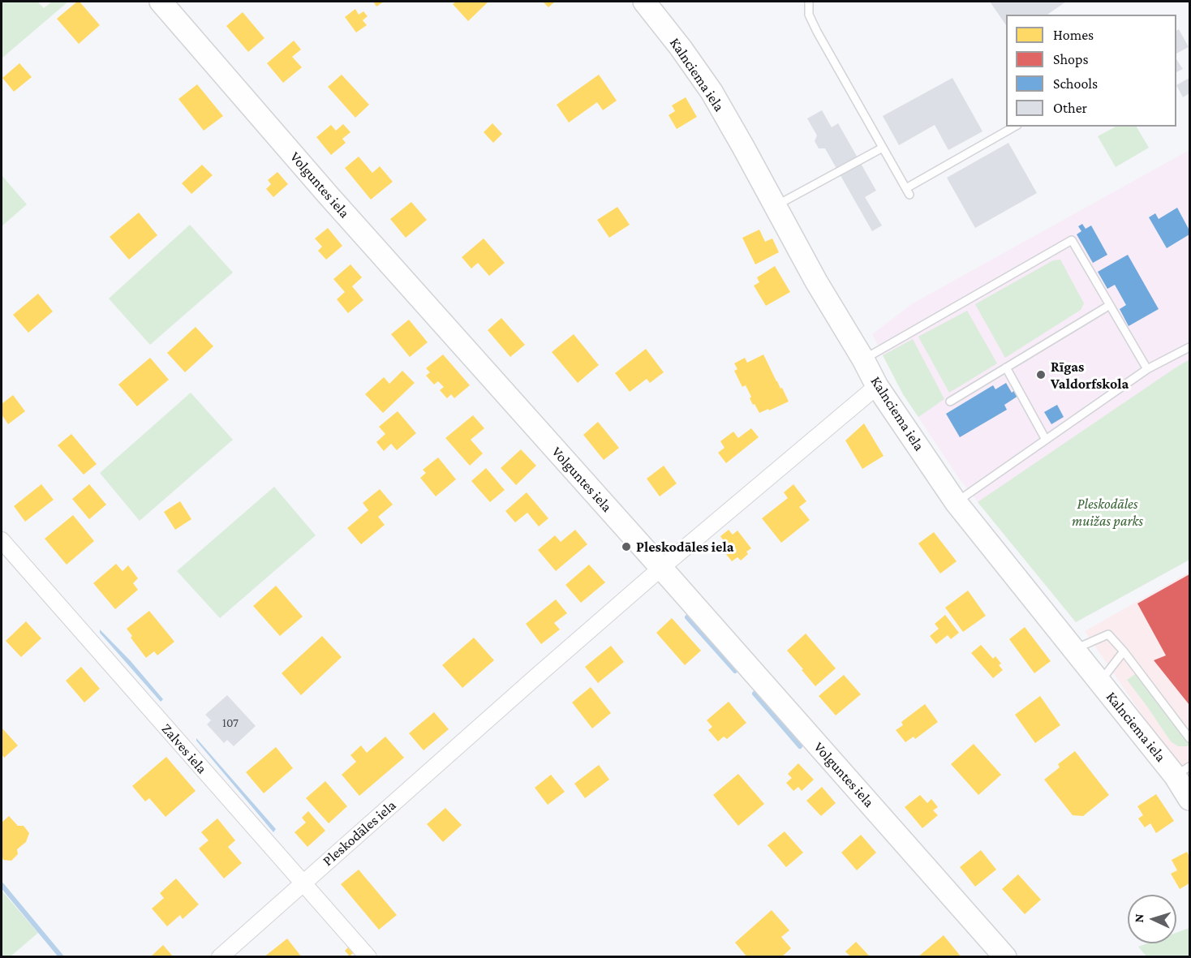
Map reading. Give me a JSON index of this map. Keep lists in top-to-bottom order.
{
  "streets": {
    "street": [
      "Kalnciema iela",
      "Volguntes iela",
      "Zalves iela",
      "Pleskodāles iela"
    ]
  },
  "crossings": [
    ["Kalnciema iela", "Pleskodāles iela"],
    ["Volguntes iela", "Pleskodāles iela"],
    ["Zalves iela", "Pleskodāles iela"]
  ],
  "parks": ["Pleskodāles muižas parks"],
  "places": ["Rīgas Valdorfskola", "Pleskodāles iela"],
  "house_numbers": ["107"],
  "legend": [
    "Homes",
    "Shops",
    "Schools",
    "Other"
  ],
  "north": "left"
}
